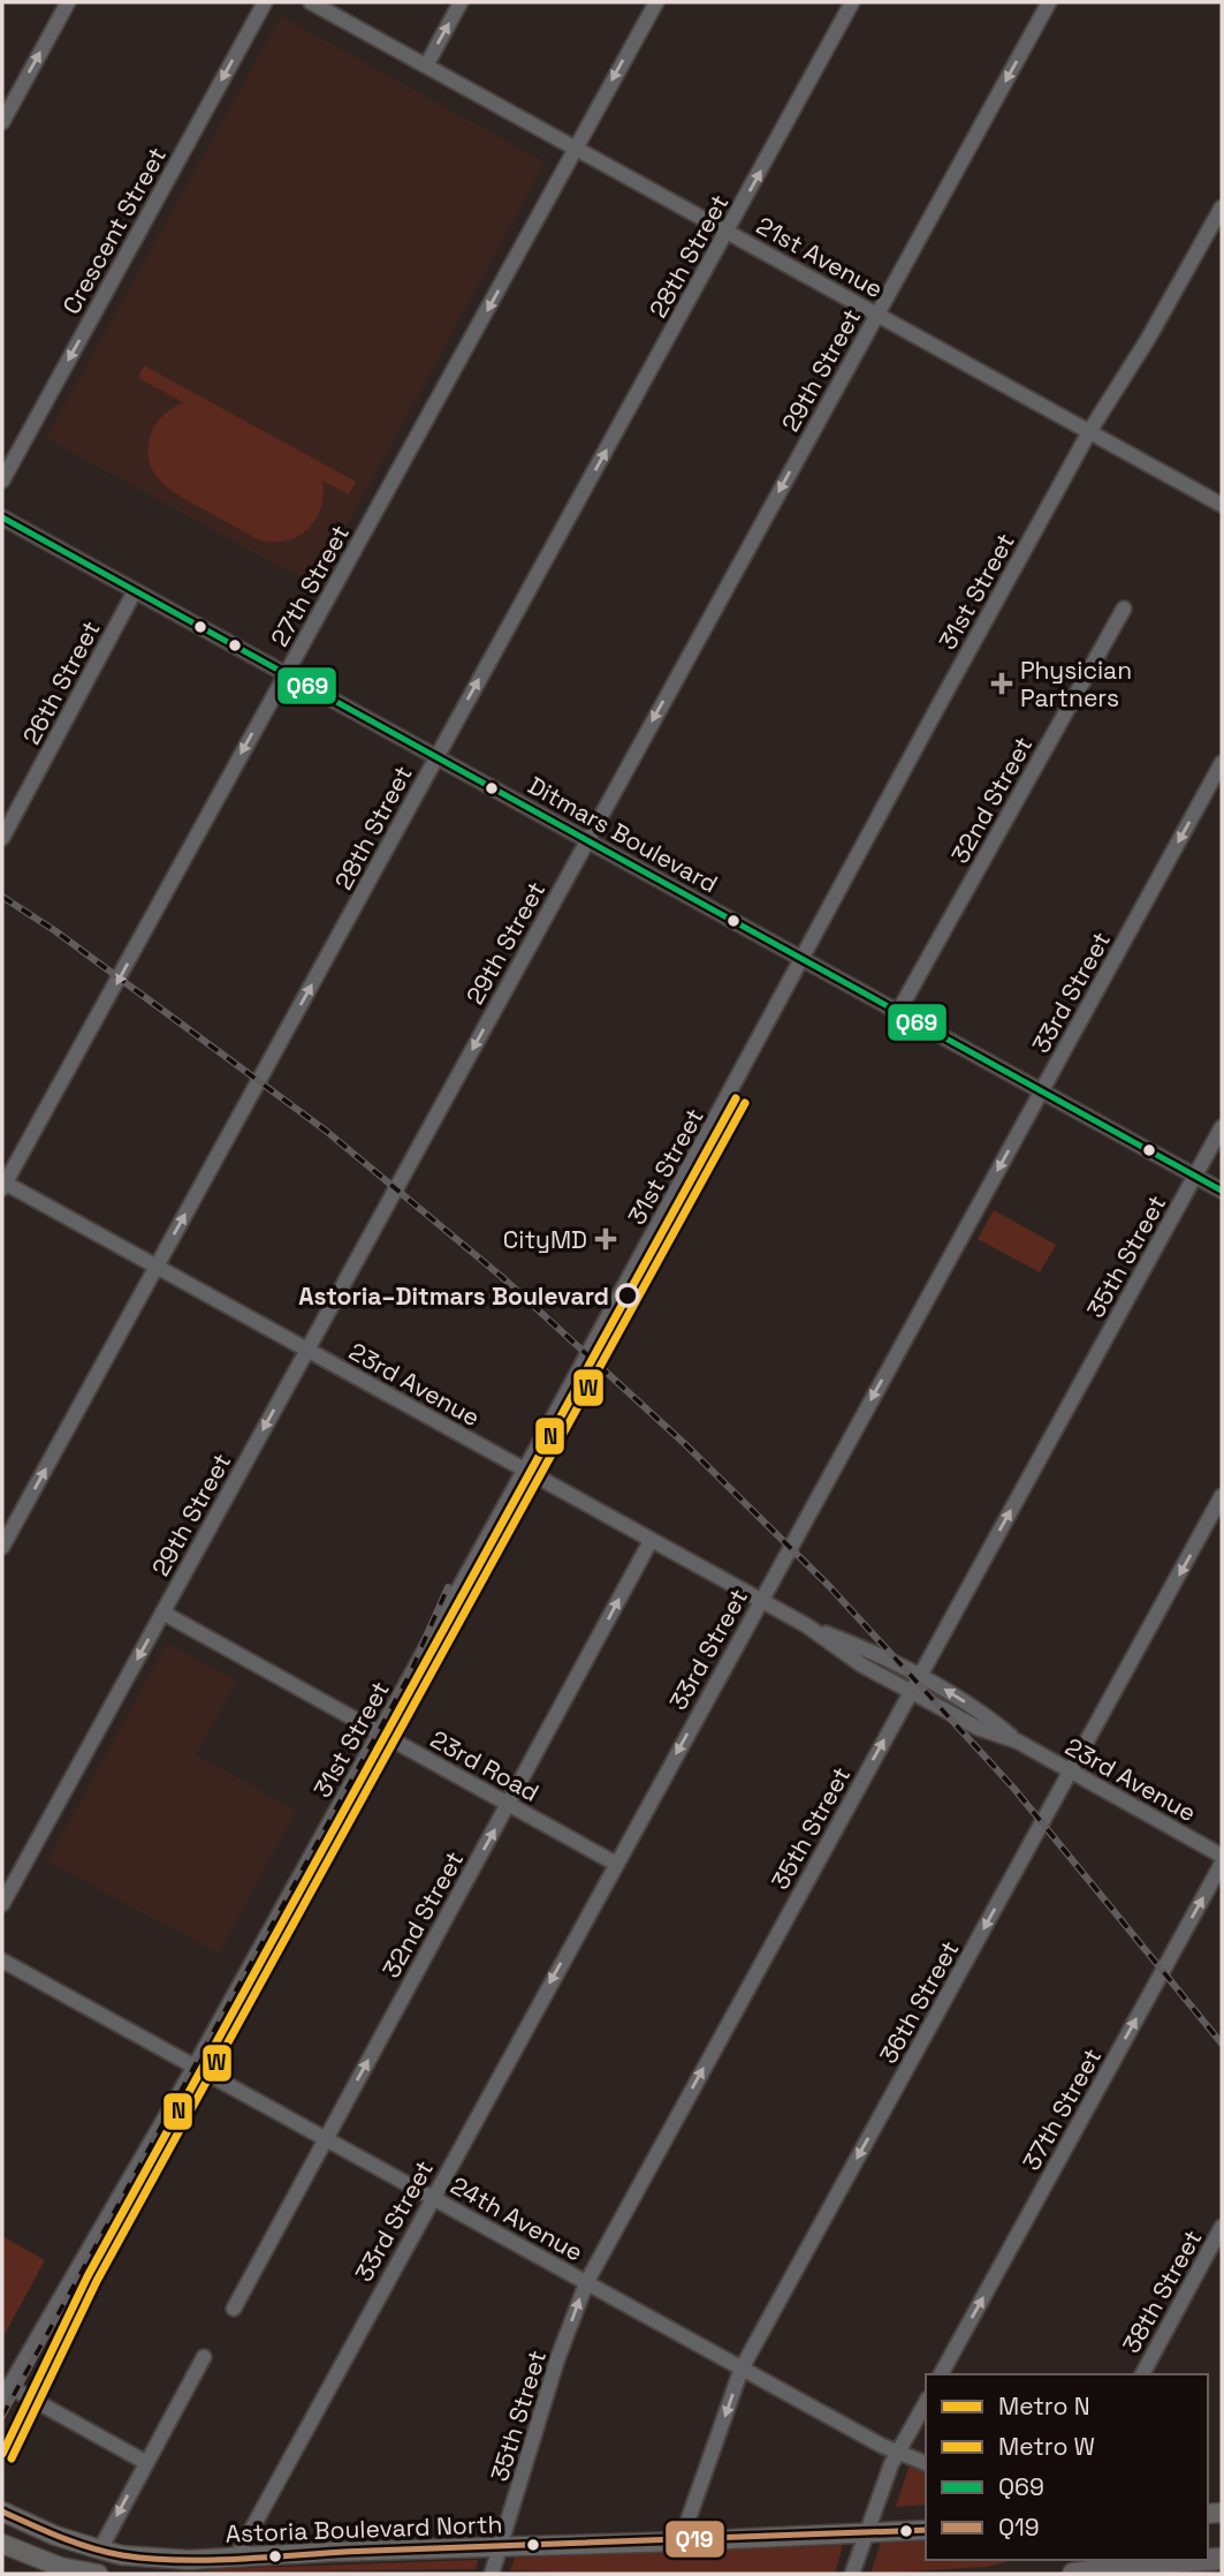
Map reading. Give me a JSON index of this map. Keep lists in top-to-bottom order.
{
  "streets": {
    "main road": ["Astoria Boulevard North"],
    "street": [
      "Crescent Street",
      "28th Street",
      "21st Avenue",
      "29th Street",
      "27th Street",
      "31st Street",
      "26th Street",
      "32nd Street",
      "Ditmars Boulevard",
      "33rd Street",
      "35th Street",
      "23rd Avenue",
      "23rd Road",
      "36th Street",
      "37th Street",
      "24th Avenue",
      "38th Street"
    ]
  },
  "crossings": [
    ["28th Street", "21st Avenue"],
    ["28th Street", "Ditmars Boulevard"],
    ["28th Street", "23rd Avenue"],
    ["21st Avenue", "29th Street"],
    ["21st Avenue", "27th Street"],
    ["21st Avenue", "31st Street"],
    ["29th Street", "Ditmars Boulevard"],
    ["29th Street", "23rd Avenue"],
    ["29th Street", "23rd Road"],
    ["27th Street", "Ditmars Boulevard"],
    ["27th Street", "23rd Avenue"],
    ["31st Street", "Ditmars Boulevard"],
    ["31st Street", "23rd Avenue"],
    ["31st Street", "23rd Road"],
    ["31st Street", "24th Avenue"],
    ["26th Street", "Ditmars Boulevard"],
    ["32nd Street", "Ditmars Boulevard"],
    ["32nd Street", "23rd Avenue"],
    ["32nd Street", "23rd Road"],
    ["32nd Street", "24th Avenue"],
    ["Ditmars Boulevard", "33rd Street"],
    ["Ditmars Boulevard", "35th Street"],
    ["33rd Street", "23rd Avenue"],
    ["33rd Street", "23rd Road"],
    ["33rd Street", "24th Avenue"],
    ["33rd Street", "Astoria Boulevard North"],
    ["35th Street", "23rd Avenue"],
    ["35th Street", "24th Avenue"],
    ["35th Street", "Astoria Boulevard North"],
    ["23rd Avenue", "36th Street"],
    ["36th Street", "24th Avenue"],
    ["36th Street", "Astoria Boulevard North"]
  ],
  "one_way": [
    "Crescent Street",
    "28th Street",
    "29th Street",
    "27th Street",
    "32nd Street",
    "33rd Street",
    "35th Street",
    "36th Street",
    "37th Street"
  ],
  "places": {
    "health": ["Physician Partners", "CityMD"],
    "other": ["Astoria–Ditmars Boulevard"]
  },
  "lines": [
    "transit line Q69",
    "metro line N",
    "metro line W",
    "transit line Q19"
  ],
  "legend": [
    "Metro N",
    "Metro W",
    "Q69",
    "Q19"
  ]
}
